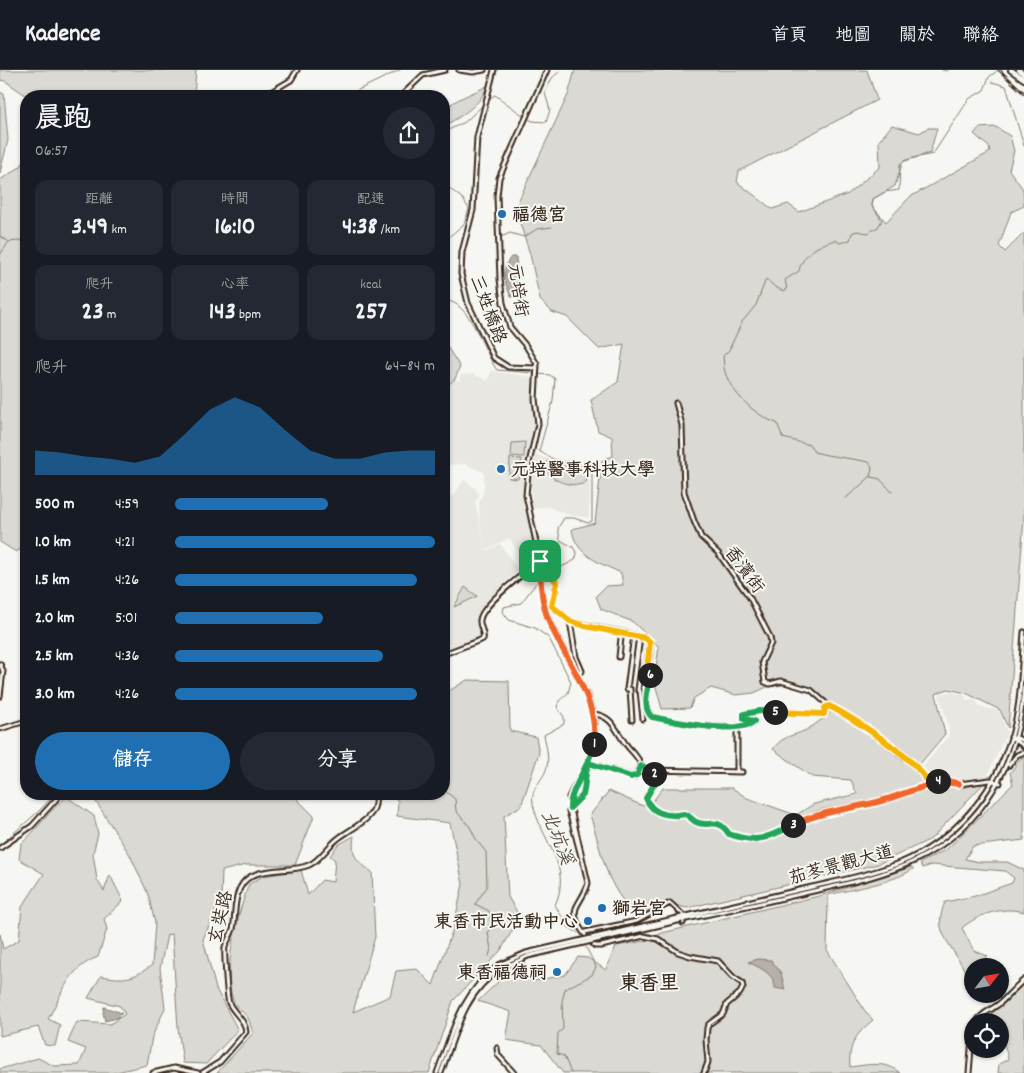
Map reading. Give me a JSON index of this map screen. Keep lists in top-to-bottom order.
{
  "streets": {
    "street": [
      "元培街",
      "三姓橋路",
      "香濱街",
      "茄苳景觀大道",
      "玄奘路"
    ]
  },
  "crossings": [
    ["元培街", "三姓橋路"]
  ],
  "districts": ["東香里"],
  "water": ["北坑溪"],
  "places": [
    "福德宫",
    "元培醫事科技大學",
    "獅岩宮",
    "東香市民活動中心",
    "東香福德祠"
  ],
  "north": "top right",
  "page": {
    "header": "Kadence",
    "nav": [
      "首頁",
      "地圖",
      "關於",
      "聯絡"
    ],
    "heading": ["晨跑", "06:57"],
    "stats": [
      ["距離", "3.49 km"],
      ["時間", "16:10"],
      ["配速", "4:38 /km"],
      ["爬升", "23 m"],
      ["心率", "143 bpm"],
      ["kcal", "257"]
    ],
    "chart": ["爬升", "64–84 m"],
    "list": [
      {
        "name": "500 m",
        "note": "4:59"
      },
      {
        "name": "1.0 km",
        "note": "4:21"
      },
      {
        "name": "1.5 km",
        "note": "4:26"
      },
      {
        "name": "2.0 km",
        "note": "5:01"
      },
      {
        "name": "2.5 km",
        "note": "4:36"
      },
      {
        "name": "3.0 km",
        "note": "4:26"
      }
    ],
    "pins": [
      "6",
      "5",
      "1",
      "2",
      "4",
      "3"
    ],
    "buttons": ["儲存", "分享"]
  }
}
